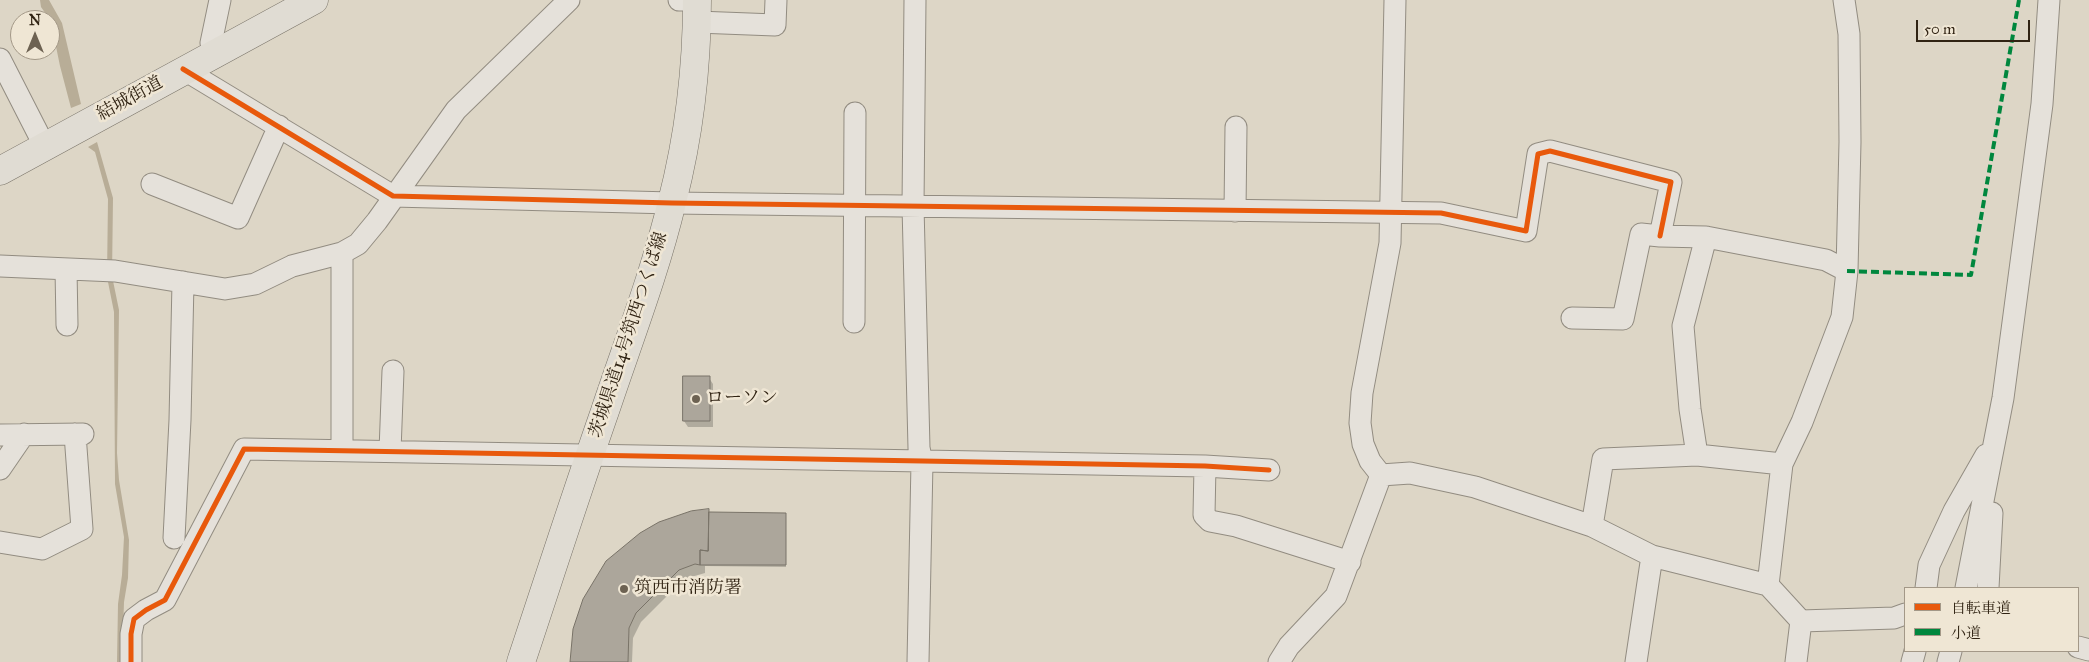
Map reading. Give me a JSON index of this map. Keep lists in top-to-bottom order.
{
  "streets": {
    "main road": ["結城街道", "茨城県道14号筑西つくば線"]
  },
  "places": ["ローソン", "筑西市消防署"],
  "legend": ["自転車道", "小道"],
  "scale_bar": "50 m",
  "north": "top"
}
